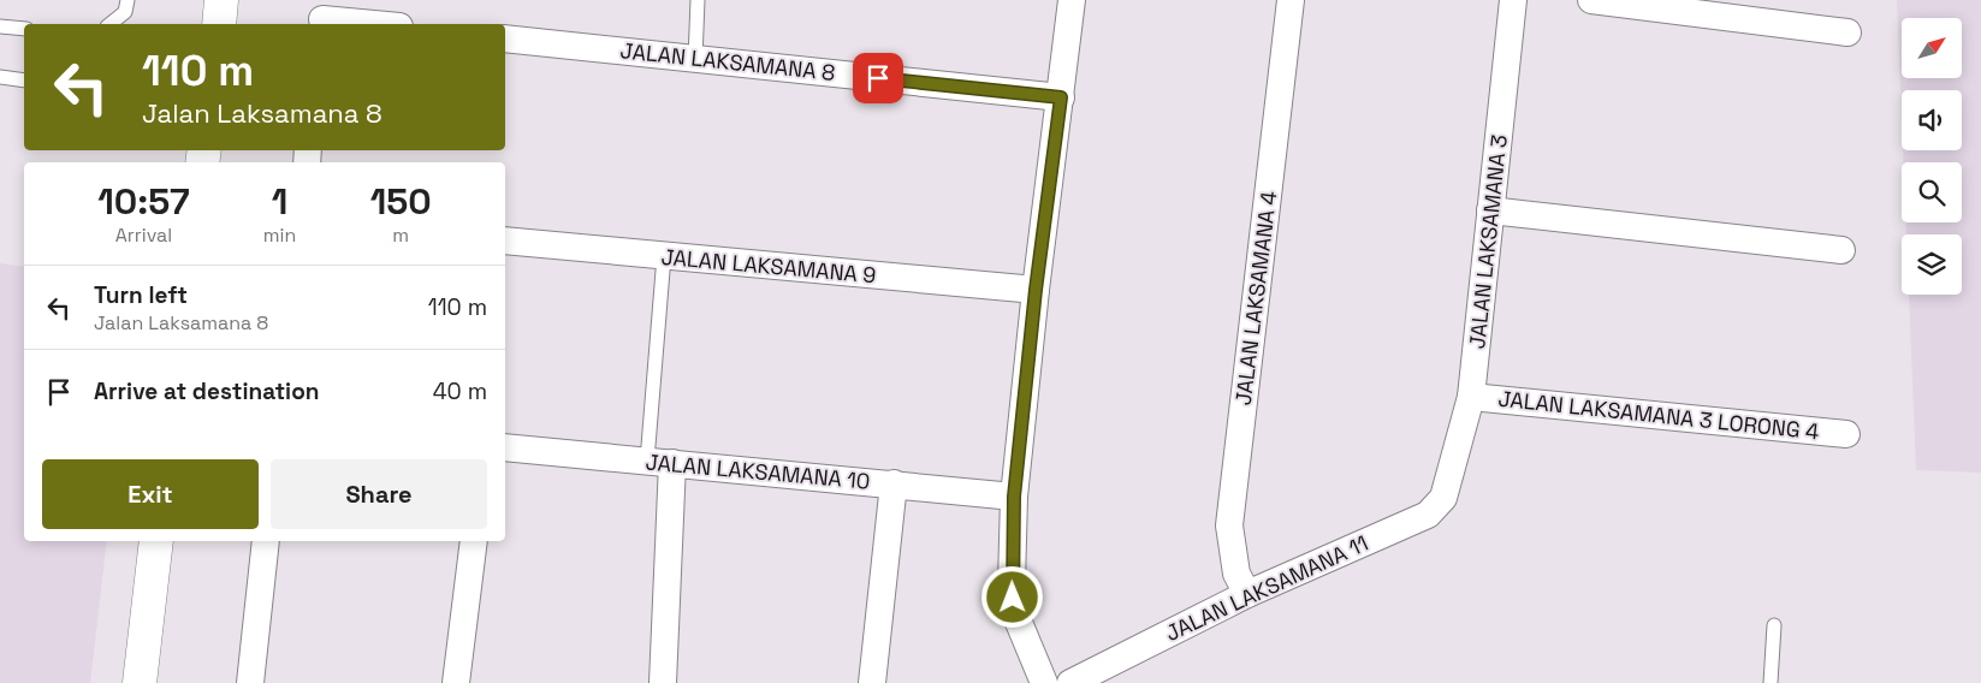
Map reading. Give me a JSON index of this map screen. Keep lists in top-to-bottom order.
{
  "streets": {
    "street": [
      "JALAN LAKSAMANA 8",
      "JALAN LAKSAMANA 3",
      "JALAN LAKSAMANA 9",
      "JALAN LAKSAMANA 4",
      "JALAN LAKSAMANA 3 LORONG 4",
      "JALAN LAKSAMANA 10",
      "JALAN LAKSAMANA 11"
    ]
  },
  "crossings": [
    ["JALAN LAKSAMANA 3", "JALAN LAKSAMANA 3 LORONG 4"],
    ["JALAN LAKSAMANA 3", "JALAN LAKSAMANA 11"],
    ["JALAN LAKSAMANA 4", "JALAN LAKSAMANA 11"]
  ],
  "north": "top right",
  "page": {
    "turn": ["110 m", "Jalan Laksamana 8"],
    "eta": [
      "10:57",
      "Arrival",
      "1",
      "min",
      "150",
      "m"
    ],
    "list": [
      {
        "name": "Turn left",
        "note": "Jalan Laksamana 8",
        "value": "110 m"
      },
      {
        "name": "Arrive at destination",
        "value": "40 m"
      }
    ],
    "buttons": ["Exit", "Share"]
  }
}
